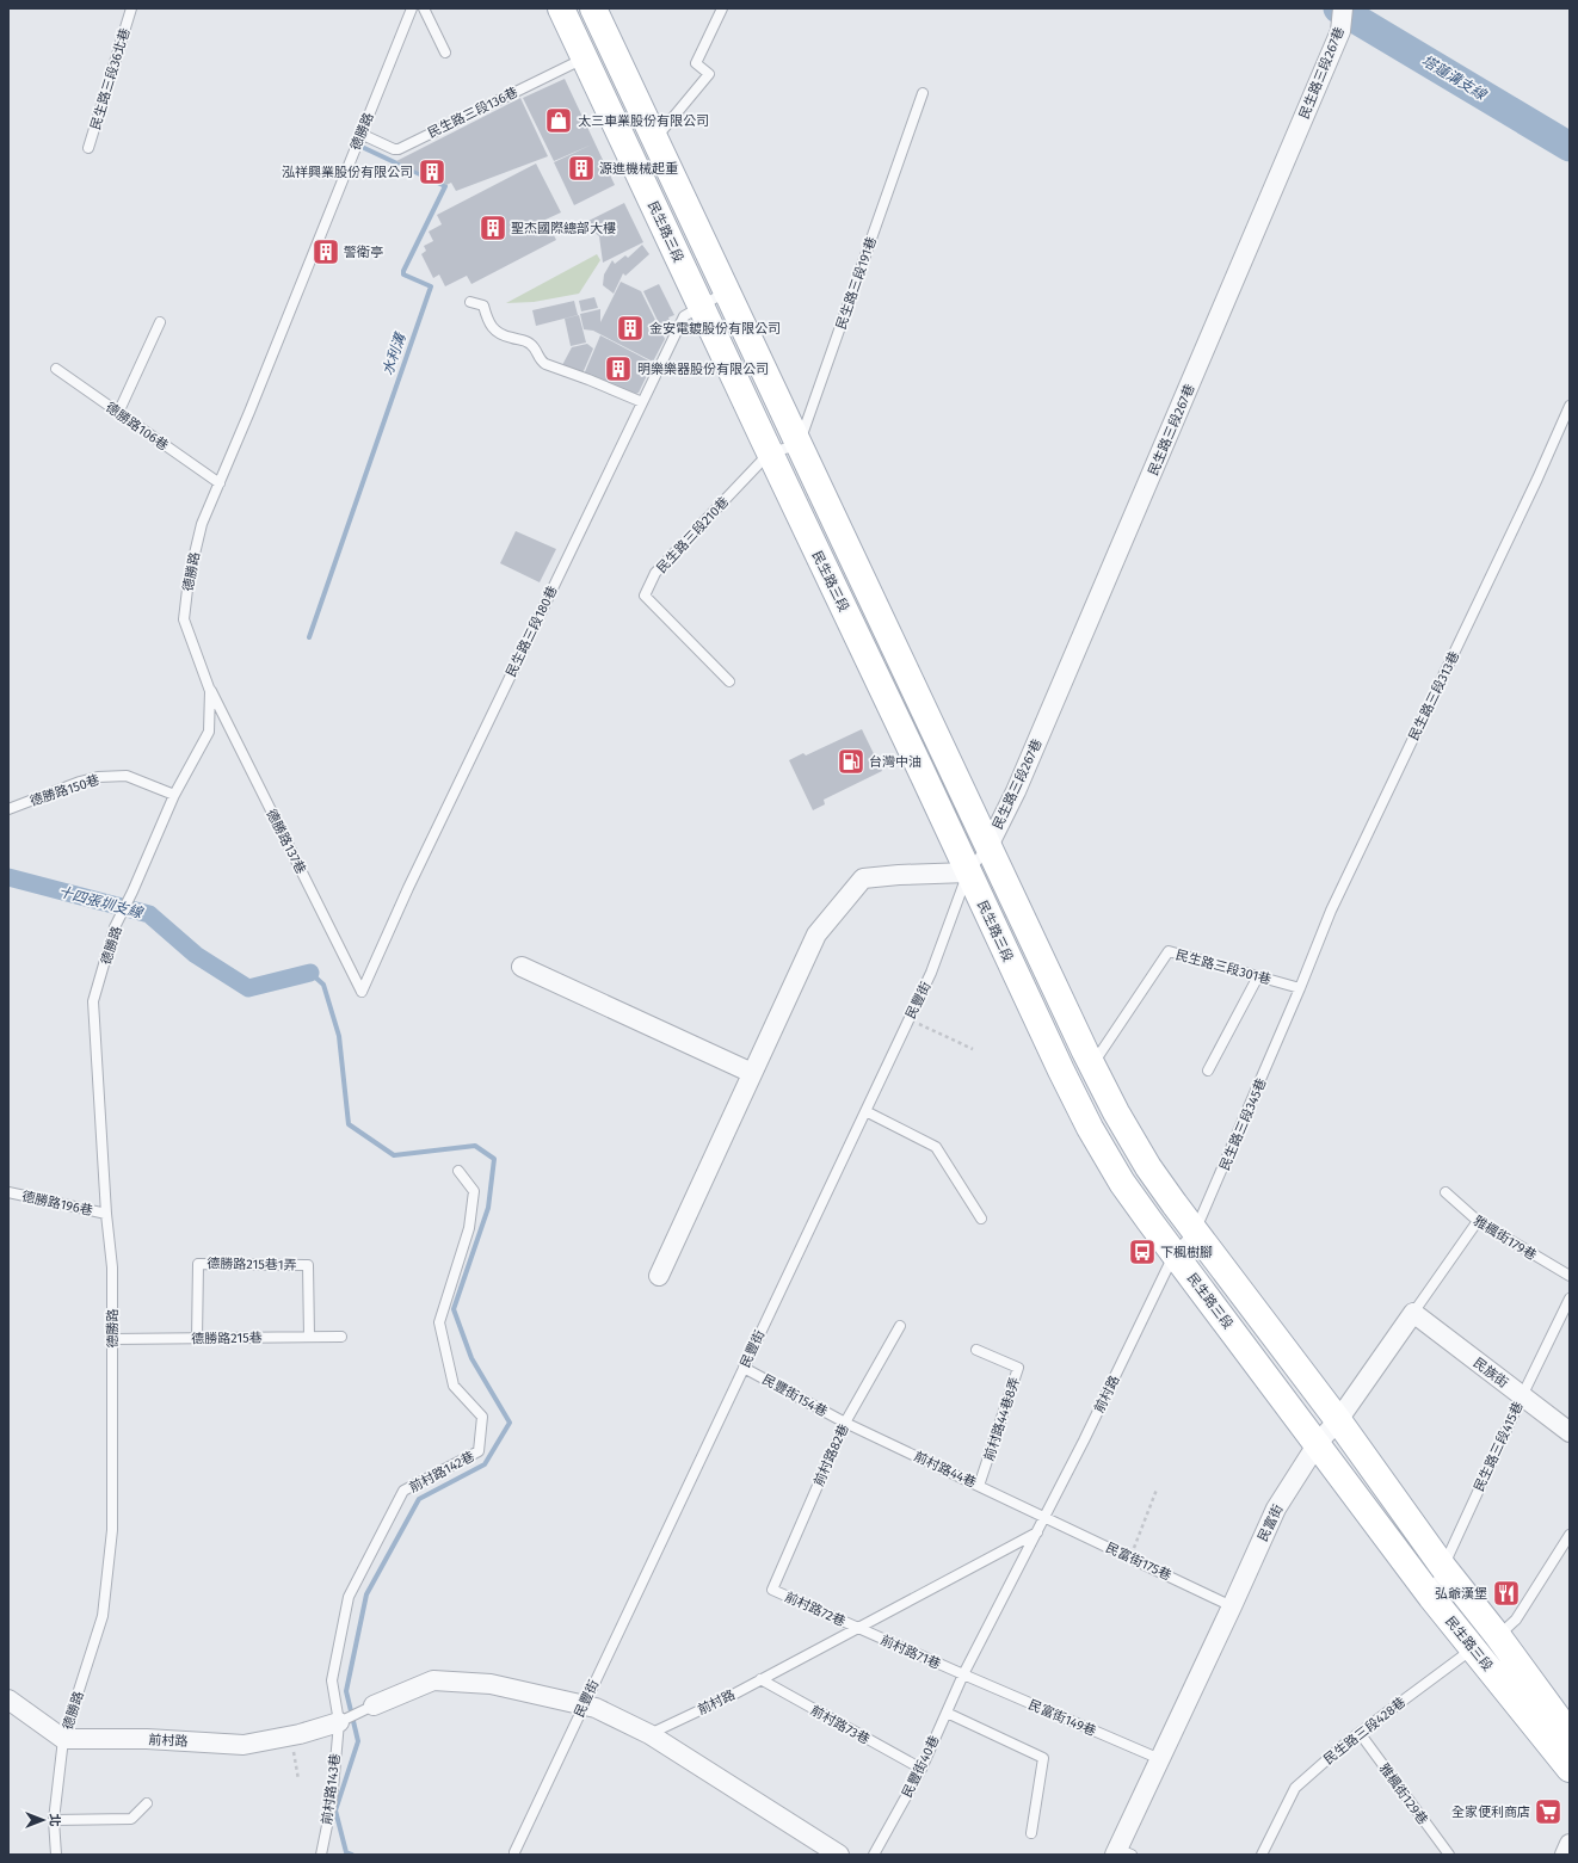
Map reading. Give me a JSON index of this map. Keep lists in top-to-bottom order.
{
  "streets": {
    "main road": ["民生路三段"],
    "street": [
      "民生路三段267巷",
      "民族街",
      "前村路",
      "民富街"
    ],
    "lane": [
      "民生路三段36北巷",
      "民生路三段136巷",
      "德勝路",
      "民生路三段191巷",
      "德勝路106巷",
      "民生路三段210巷",
      "民生路三段180巷",
      "民生路三段313巷",
      "德勝路150巷",
      "德勝路137巷",
      "民生路三段301巷",
      "民豐街",
      "民生路三段345巷",
      "德勝路196巷",
      "雅楓街179巷",
      "德勝路215巷1弄",
      "德勝路215巷",
      "民豐街154巷",
      "前村路44巷8弄",
      "民生路三段415巷",
      "前村路82巷",
      "前村路44巷",
      "前村路142巷",
      "民富街175巷",
      "前村路72巷",
      "前村路71巷",
      "民富街149巷",
      "前村路73巷",
      "民生路三段428巷",
      "民豐街40巷",
      "前村路143巷",
      "雅楓街129巷"
    ]
  },
  "crossings": [
    ["民生路三段267巷", "民生路三段"],
    ["民生路三段267巷", "民豐街"],
    ["民生路三段136巷", "德勝路"],
    ["民生路三段136巷", "民生路三段"],
    ["德勝路", "德勝路106巷"],
    ["德勝路", "德勝路150巷"],
    ["德勝路", "德勝路137巷"],
    ["德勝路", "德勝路196巷"],
    ["德勝路", "德勝路215巷"],
    ["德勝路", "前村路"],
    ["民生路三段", "民生路三段191巷"],
    ["民生路三段", "民生路三段210巷"],
    ["民生路三段", "民生路三段180巷"],
    ["民生路三段", "民生路三段301巷"],
    ["民生路三段", "民豐街"],
    ["民生路三段", "民生路三段345巷"],
    ["民生路三段", "前村路"],
    ["民生路三段", "民生路三段415巷"],
    ["民生路三段", "民富街"],
    ["民生路三段", "民生路三段428巷"],
    ["民生路三段180巷", "德勝路137巷"],
    ["民生路三段313巷", "民生路三段301巷"],
    ["民生路三段313巷", "民生路三段345巷"],
    ["民生路三段301巷", "民生路三段345巷"],
    ["民豐街", "民豐街154巷"],
    ["民生路三段345巷", "前村路"],
    ["雅楓街179巷", "民富街"],
    ["德勝路215巷1弄", "德勝路215巷"],
    ["民族街", "民生路三段415巷"],
    ["民族街", "民富街"],
    ["前村路", "前村路44巷"],
    ["前村路", "前村路142巷"],
    ["前村路", "民富街175巷"],
    ["前村路", "前村路72巷"],
    ["前村路", "前村路71巷"],
    ["前村路", "民富街149巷"],
    ["前村路", "前村路73巷"],
    ["前村路", "民豐街40巷"],
    ["前村路", "前村路143巷"],
    ["民豐街154巷", "前村路82巷"],
    ["民豐街154巷", "前村路44巷"],
    ["前村路44巷8弄", "前村路44巷"],
    ["前村路82巷", "前村路44巷"],
    ["前村路82巷", "前村路72巷"],
    ["前村路44巷", "民富街175巷"],
    ["前村路142巷", "前村路143巷"],
    ["民富街", "民富街175巷"],
    ["民富街", "民富街149巷"],
    ["前村路72巷", "前村路71巷"],
    ["前村路71巷", "民富街149巷"],
    ["前村路71巷", "民豐街40巷"],
    ["民富街149巷", "民豐街40巷"],
    ["前村路73巷", "民豐街40巷"],
    ["民生路三段428巷", "雅楓街129巷"]
  ],
  "water": ["塔蓮溝支線", "水利溝", "十四張圳支線"],
  "places": {
    "shop": ["太三車業股份有限公司"],
    "building": [
      "源進機械起重",
      "泓祥興業股份有限公司",
      "聖杰國際總部大樓",
      "警衛亭",
      "金安電鍍股份有限公司",
      "明樂樂器股份有限公司"
    ],
    "fuel station": ["台灣中油"],
    "bus stop": ["下楓樹腳"],
    "restaurant": ["弘爺漢堡"],
    "supermarket": ["全家便利商店"]
  },
  "north": "right"
}
